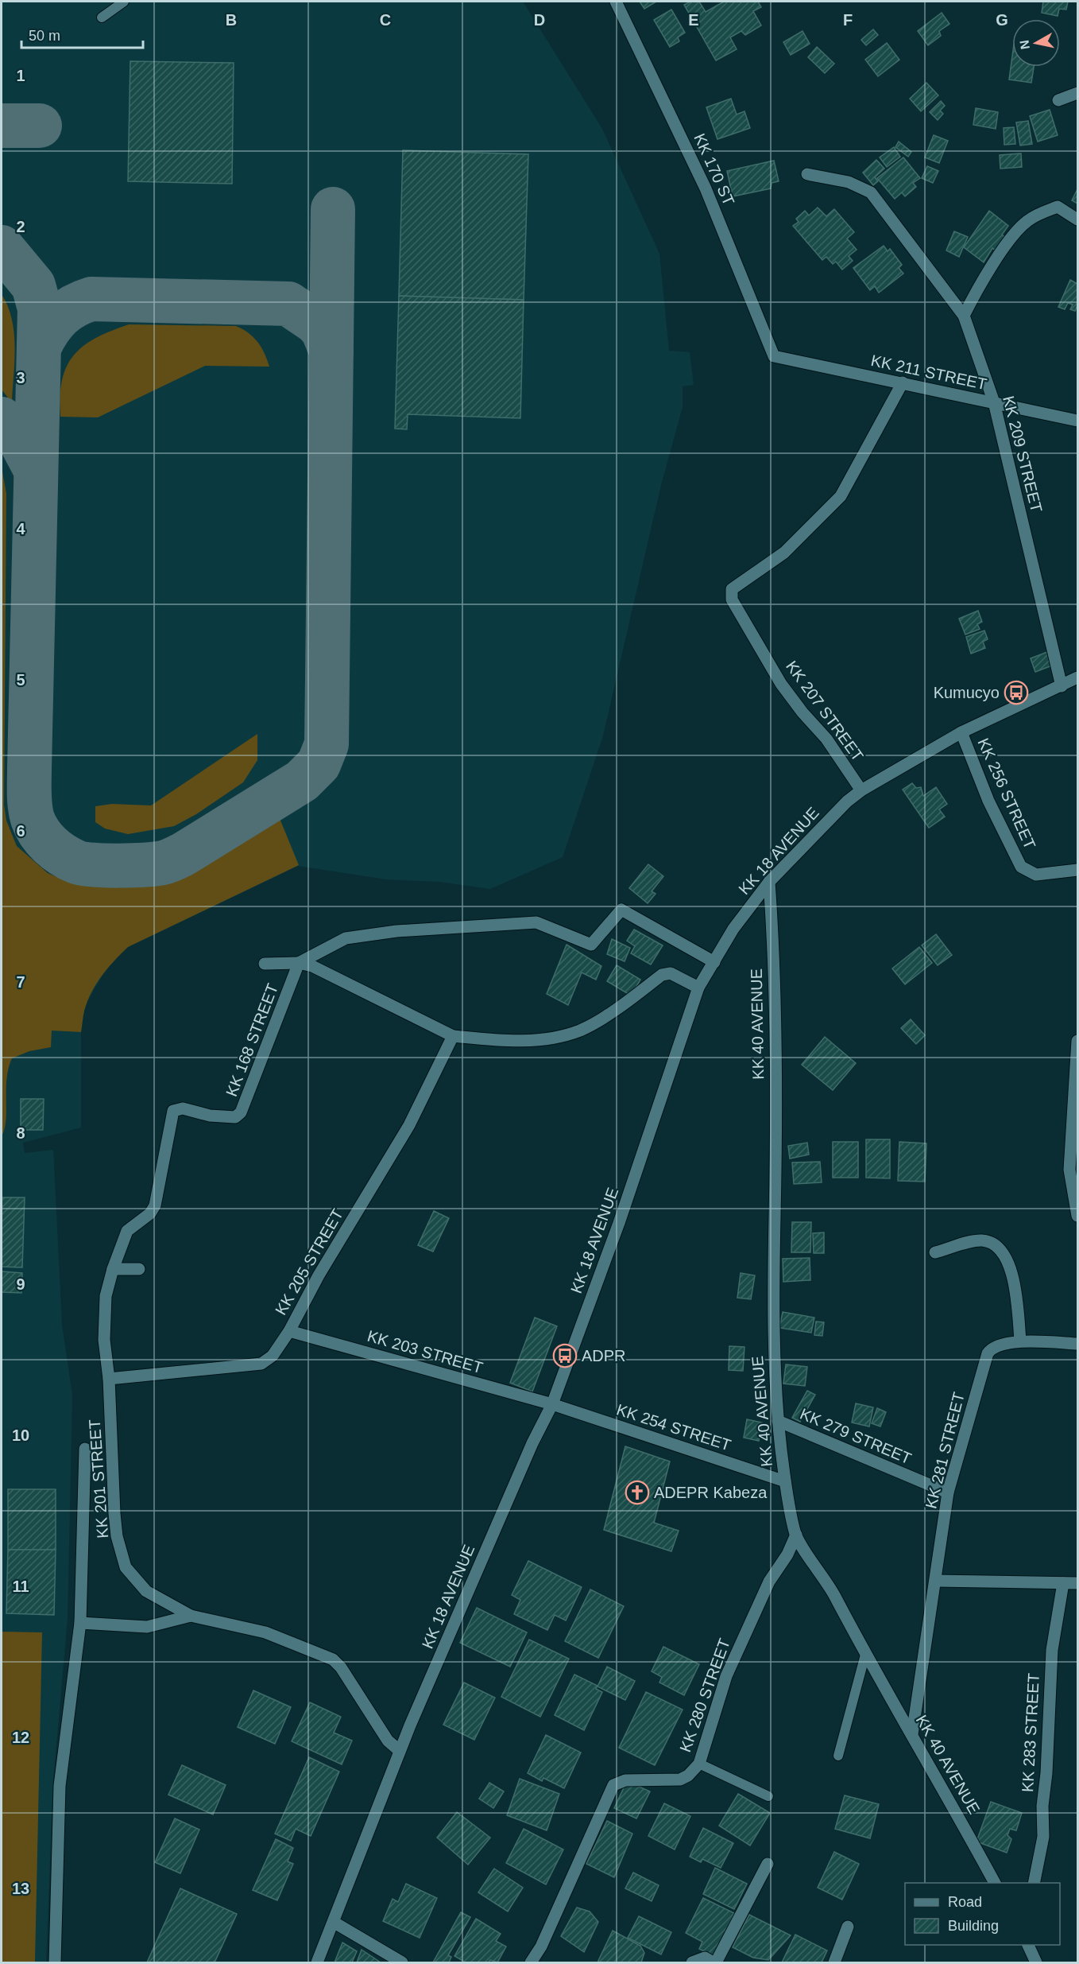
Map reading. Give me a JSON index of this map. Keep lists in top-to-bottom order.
{
  "streets": {
    "street": [
      "KK 170 ST",
      "KK 211 STREET",
      "KK 209 STREET",
      "KK 207 STREET",
      "KK 256 STREET",
      "KK 18 AVENUE",
      "KK 40 AVENUE",
      "KK 168 STREET",
      "KK 205 STREET",
      "KK 203 STREET",
      "KK 254 STREET",
      "KK 279 STREET",
      "KK 281 STREET",
      "KK 201 STREET",
      "KK 280 STREET",
      "KK 283 STREET"
    ]
  },
  "crossings": [
    ["KK 170 ST", "KK 211 STREET"],
    ["KK 211 STREET", "KK 209 STREET"],
    ["KK 211 STREET", "KK 207 STREET"],
    ["KK 209 STREET", "KK 18 AVENUE"],
    ["KK 207 STREET", "KK 18 AVENUE"],
    ["KK 256 STREET", "KK 18 AVENUE"],
    ["KK 18 AVENUE", "KK 40 AVENUE"],
    ["KK 18 AVENUE", "KK 203 STREET"],
    ["KK 18 AVENUE", "KK 254 STREET"],
    ["KK 18 AVENUE", "KK 201 STREET"],
    ["KK 40 AVENUE", "KK 254 STREET"],
    ["KK 40 AVENUE", "KK 279 STREET"],
    ["KK 40 AVENUE", "KK 281 STREET"],
    ["KK 40 AVENUE", "KK 280 STREET"],
    ["KK 168 STREET", "KK 201 STREET"],
    ["KK 205 STREET", "KK 203 STREET"],
    ["KK 205 STREET", "KK 201 STREET"],
    ["KK 203 STREET", "KK 254 STREET"],
    ["KK 279 STREET", "KK 281 STREET"]
  ],
  "places": {
    "bus stop": ["Kumucyo", "ADPR"],
    "church": ["ADEPR Kabeza"]
  },
  "legend": ["Road", "Building"],
  "scale_bar": "50 m",
  "north": "left",
  "grid": {
    "columns": [
      "B",
      "C",
      "D",
      "E",
      "F",
      "G"
    ],
    "rows": [
      "1",
      "2",
      "3",
      "4",
      "5",
      "6",
      "7",
      "8",
      "9",
      "10",
      "11",
      "12",
      "13"
    ]
  }
}
